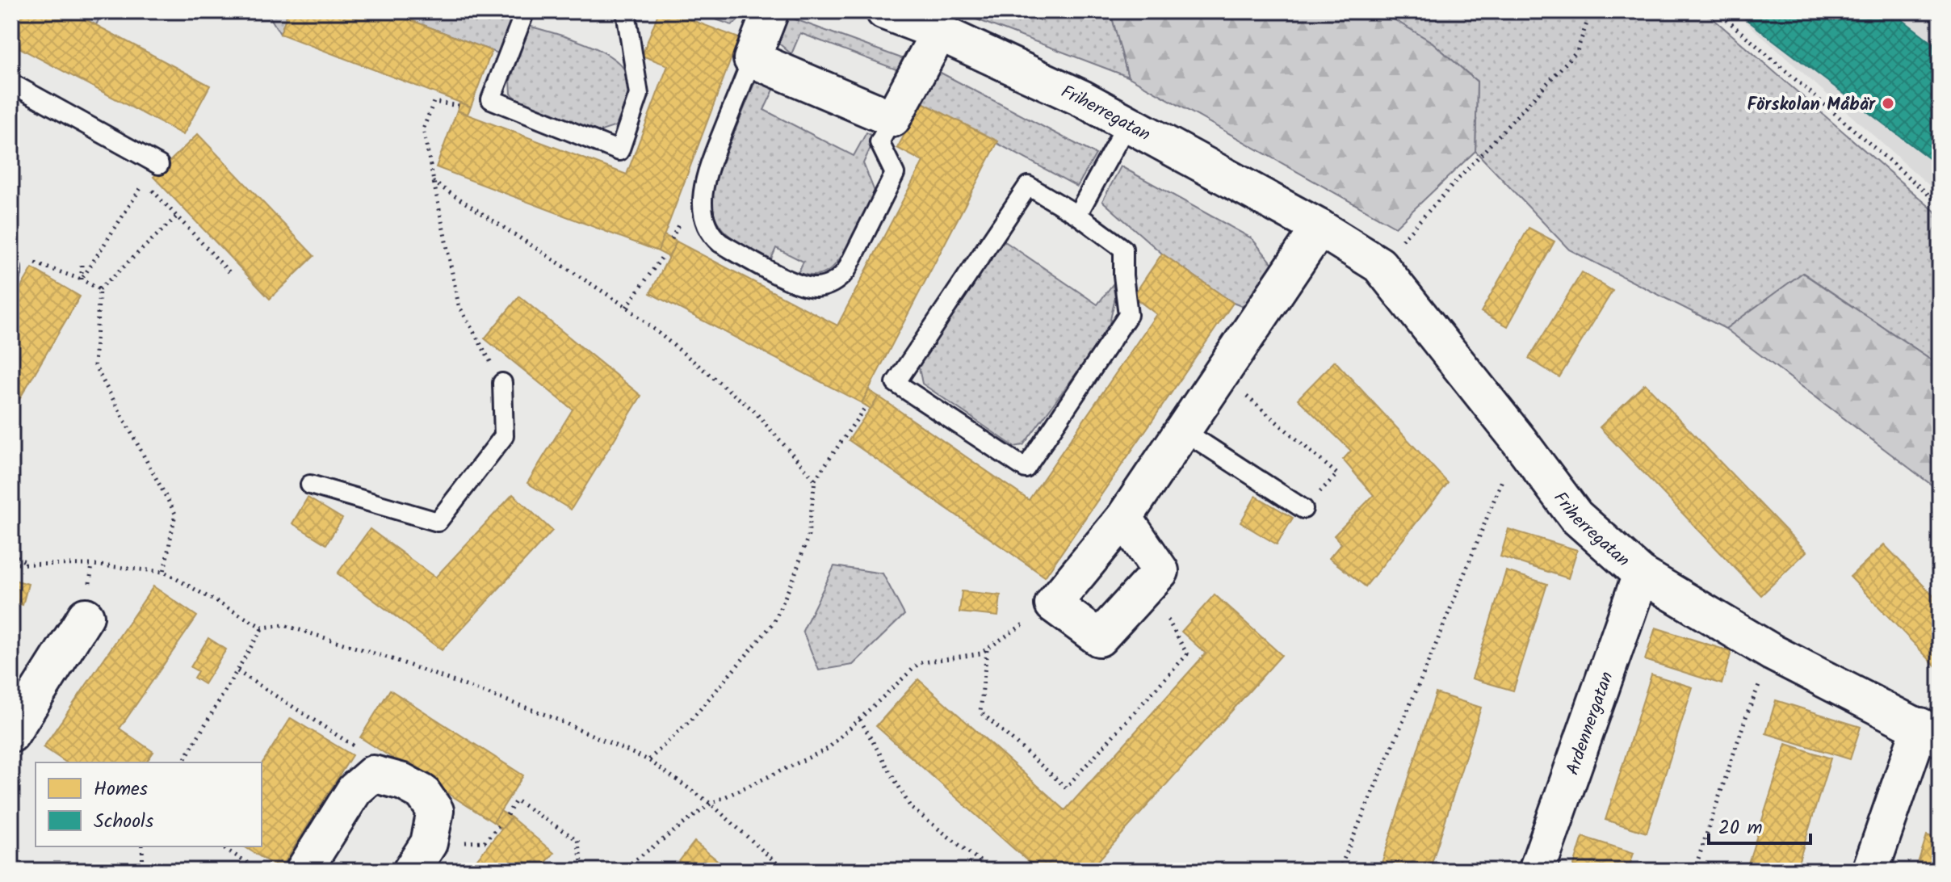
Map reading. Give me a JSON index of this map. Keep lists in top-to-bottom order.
{
  "streets": {
    "street": ["Friherregatan", "Ardennergatan"]
  },
  "crossings": [
    ["Friherregatan", "Ardennergatan"]
  ],
  "places": ["Förskolan Måbär"],
  "legend": ["Homes", "Schools"],
  "scale_bar": "20 m"
}
